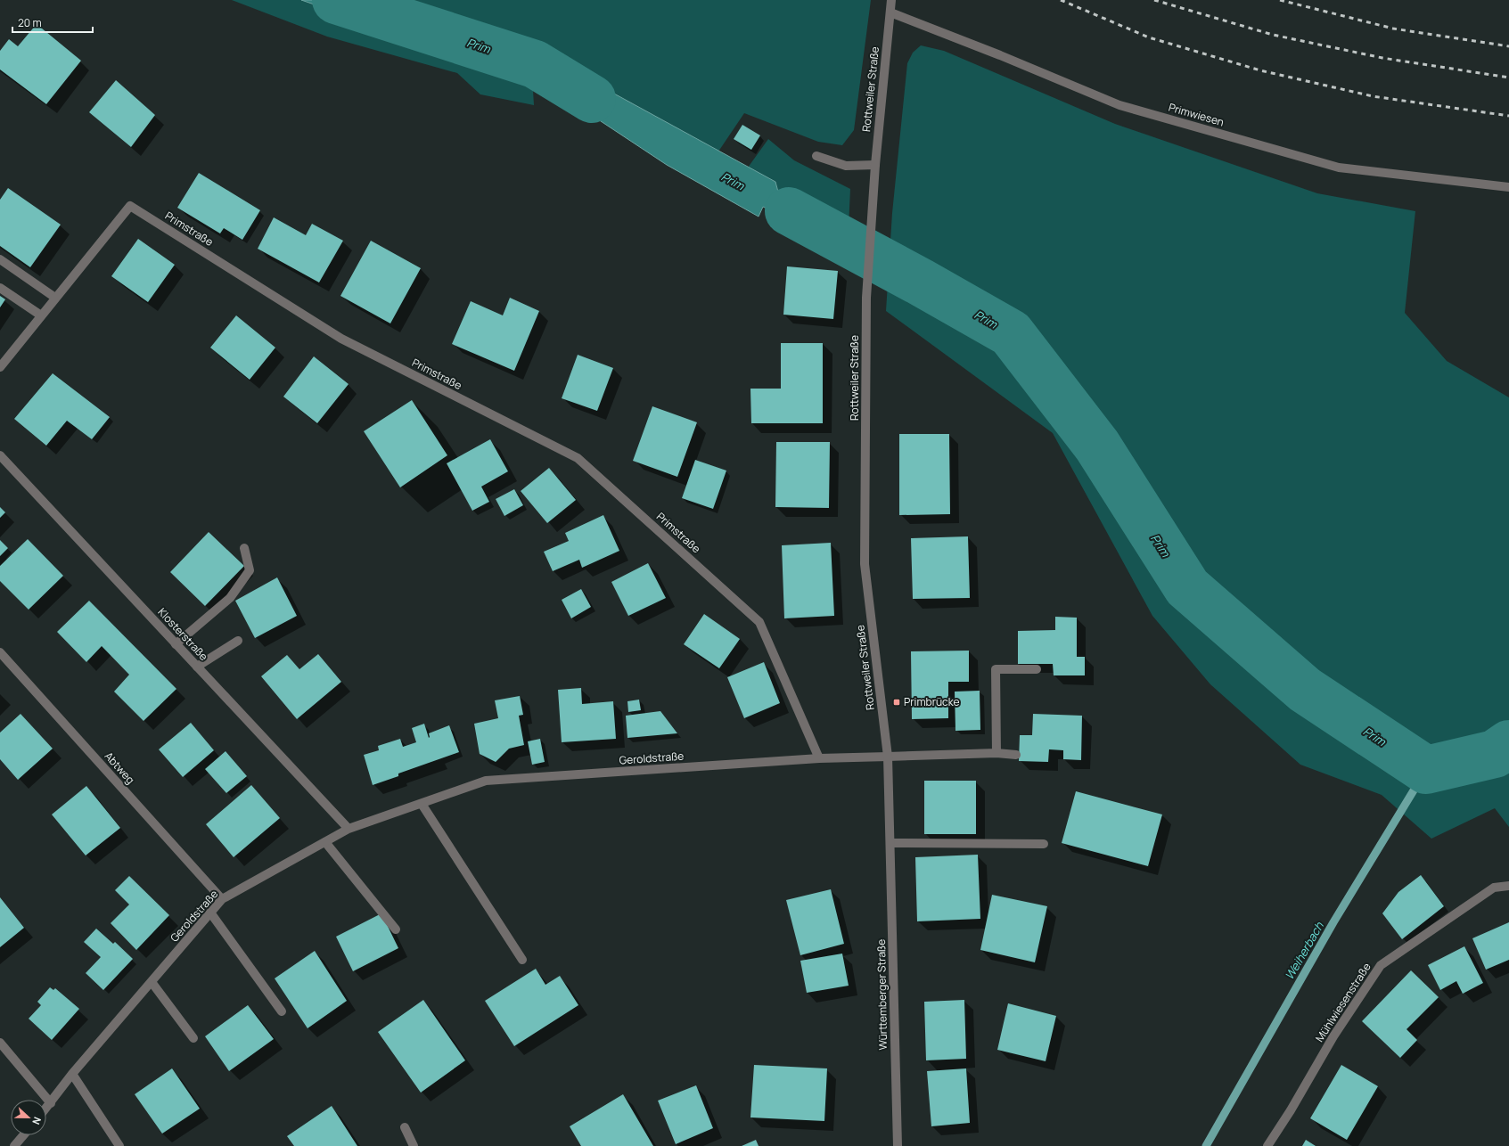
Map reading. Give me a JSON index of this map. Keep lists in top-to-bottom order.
{
  "streets": {
    "street": [
      "Rottweiler Straße",
      "Primwiesen",
      "Primstraße",
      "Klosterstraße",
      "Geroldstraße",
      "Abtweg",
      "Württemberger Straße",
      "Mühlwiesenstraße"
    ]
  },
  "crossings": [
    ["Rottweiler Straße", "Primwiesen"],
    ["Rottweiler Straße", "Geroldstraße"],
    ["Rottweiler Straße", "Württemberger Straße"],
    ["Primstraße", "Geroldstraße"],
    ["Klosterstraße", "Geroldstraße"],
    ["Geroldstraße", "Abtweg"],
    ["Geroldstraße", "Württemberger Straße"]
  ],
  "water": ["Prim", "Weiherbach"],
  "places": {
    "transit": ["Primbrücke"]
  },
  "scale_bar": "20 m",
  "north": "right"
}
